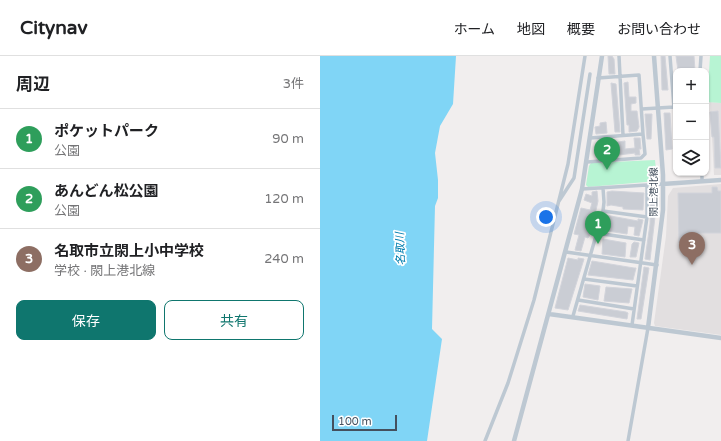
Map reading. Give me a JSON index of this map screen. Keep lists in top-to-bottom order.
{
  "streets": {
    "street": ["閖上港北線"]
  },
  "water": ["名取川"],
  "scale_bar": "100 m",
  "page": {
    "header": "Citynav",
    "nav": [
      "ホーム",
      "地図",
      "概要",
      "お問い合わせ"
    ],
    "heading": ["周辺", "3件"],
    "map_buttons": ["+", "−"],
    "list": [
      {
        "mark": "1",
        "name": "ポケットパーク",
        "note": "公園",
        "value": "90 m"
      },
      {
        "mark": "2",
        "name": "あんどん松公園",
        "note": "公園",
        "value": "120 m"
      },
      {
        "mark": "3",
        "name": "名取市立閖上小中学校",
        "note": "学校 · 閖上港北線",
        "value": "240 m"
      }
    ],
    "pins": ["2", "1", "3"],
    "buttons": ["保存", "共有"],
    "scale": "100 m"
  }
}
